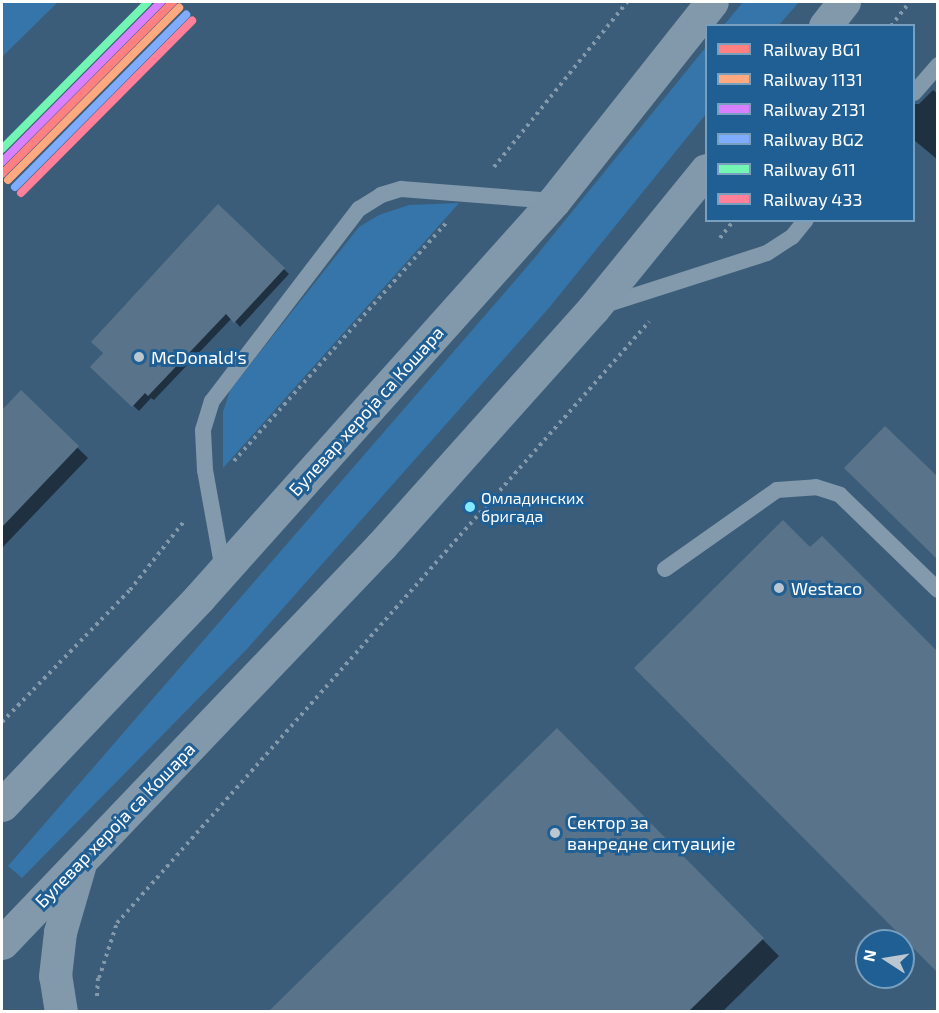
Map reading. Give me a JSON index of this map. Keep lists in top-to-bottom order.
{
  "streets": {
    "main road": ["Булевар хероја са Кошара"]
  },
  "places": [
    "McDonald's",
    "Омладинских бригада",
    "Westaco",
    "Сектор за ванредне ситуације"
  ],
  "lines": [
    "rail line BG1",
    "rail line 2131",
    "rail line 611",
    "rail line 1131",
    "rail line BG2",
    "rail line 433"
  ],
  "legend": [
    "Railway BG1",
    "Railway 1131",
    "Railway 2131",
    "Railway BG2",
    "Railway 611",
    "Railway 433"
  ],
  "north": "left"
}
